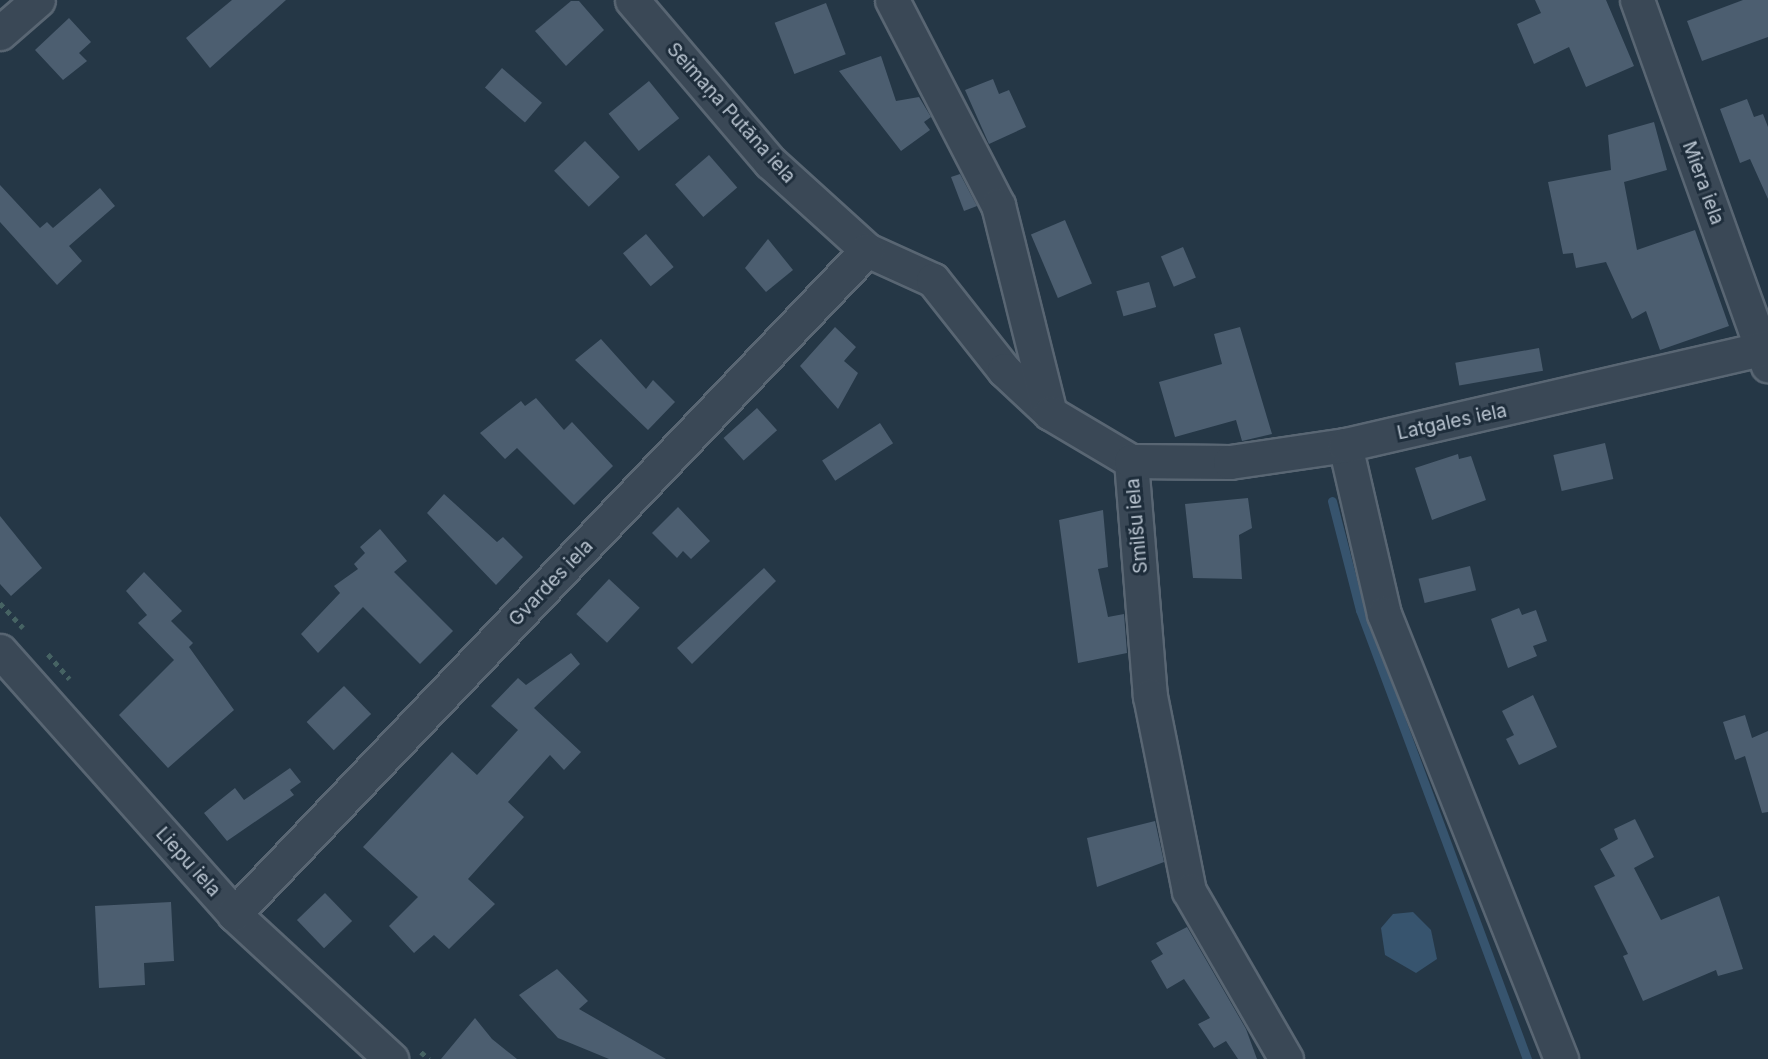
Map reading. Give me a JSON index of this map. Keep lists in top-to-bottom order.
{
  "streets": {
    "street": [
      "Seimaņa Putāna iela",
      "Miera iela",
      "Latgales iela",
      "Smilšu iela",
      "Gvardes iela",
      "Liepu iela"
    ]
  },
  "crossings": [
    ["Seimaņa Putāna iela", "Smilšu iela"],
    ["Seimaņa Putāna iela", "Gvardes iela"],
    ["Miera iela", "Latgales iela"],
    ["Latgales iela", "Smilšu iela"],
    ["Gvardes iela", "Liepu iela"]
  ]
}
